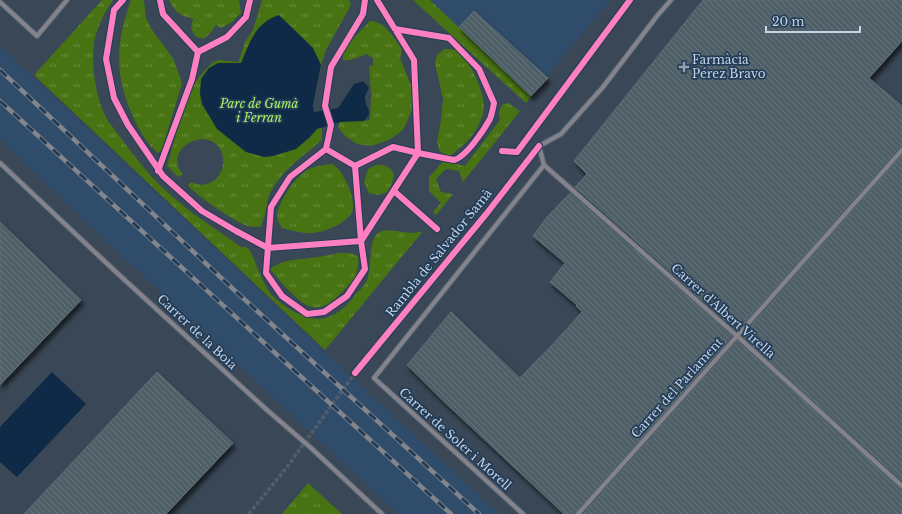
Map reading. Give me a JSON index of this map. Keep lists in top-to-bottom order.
{
  "streets": {
    "street": [
      "Rambla de Salvador Samà",
      "Carrer d'Albert Virella",
      "Carrer de la Boia",
      "Carrer del Parlament",
      "Carrer de Soler i Morell"
    ]
  },
  "crossings": [
    ["Carrer d'Albert Virella", "Carrer del Parlament"],
    ["Carrer d'Albert Virella", "Carrer de Soler i Morell"]
  ],
  "parks": ["Parc de Gumà i Ferran"],
  "places": {
    "health": ["Farmàcia Pérez Bravo"]
  },
  "scale_bar": "20 m"
}
